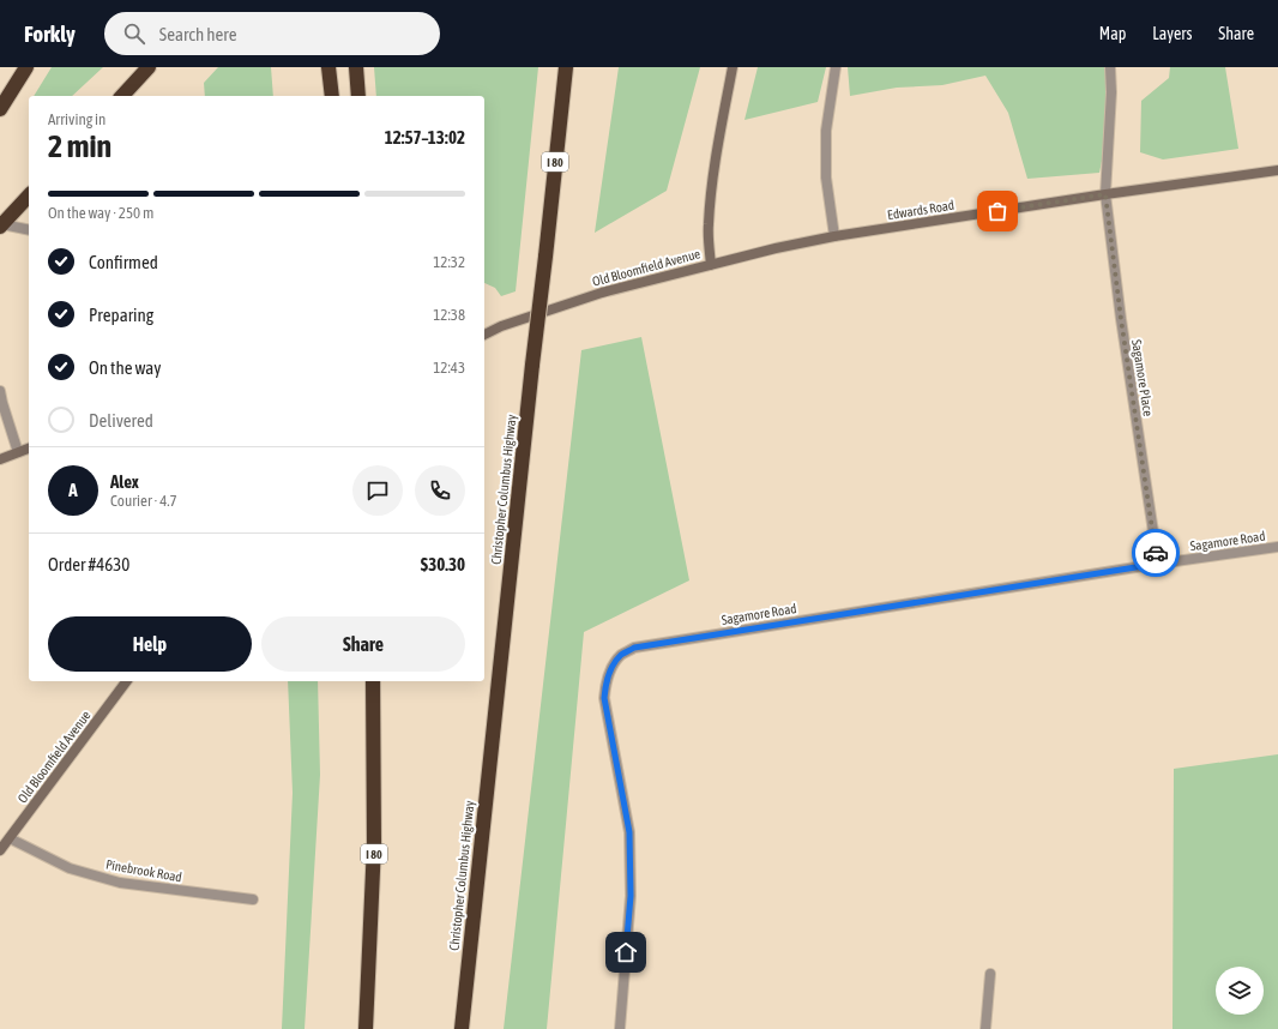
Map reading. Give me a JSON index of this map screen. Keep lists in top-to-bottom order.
{
  "streets": {
    "highway": ["I 80", "Christopher Columbus Highway"],
    "street": [
      "Edwards Road",
      "Old Bloomfield Avenue",
      "Sagamore Place",
      "Sagamore Road",
      "Pinebrook Road"
    ]
  },
  "crossings": [
    ["Edwards Road", "Old Bloomfield Avenue"],
    ["Edwards Road", "Sagamore Place"],
    ["Old Bloomfield Avenue", "Pinebrook Road"],
    ["Sagamore Place", "Sagamore Road"]
  ],
  "page": {
    "header": "Forkly",
    "search": "Search here",
    "nav": ["Map", "Layers", "Share"],
    "heading": ["2 min", "Arriving in", "12:57–13:02"],
    "panel": [
      "Alex",
      "Courier · 4.7",
      "Order #4630",
      "$30.30"
    ],
    "bar": "On the way · 250 m",
    "list": [
      ["Confirmed", "12:32"],
      ["Preparing", "12:38"],
      ["On the way", "12:43"],
      "Delivered"
    ],
    "round": "A",
    "buttons": ["Help", "Share"]
  }
}
